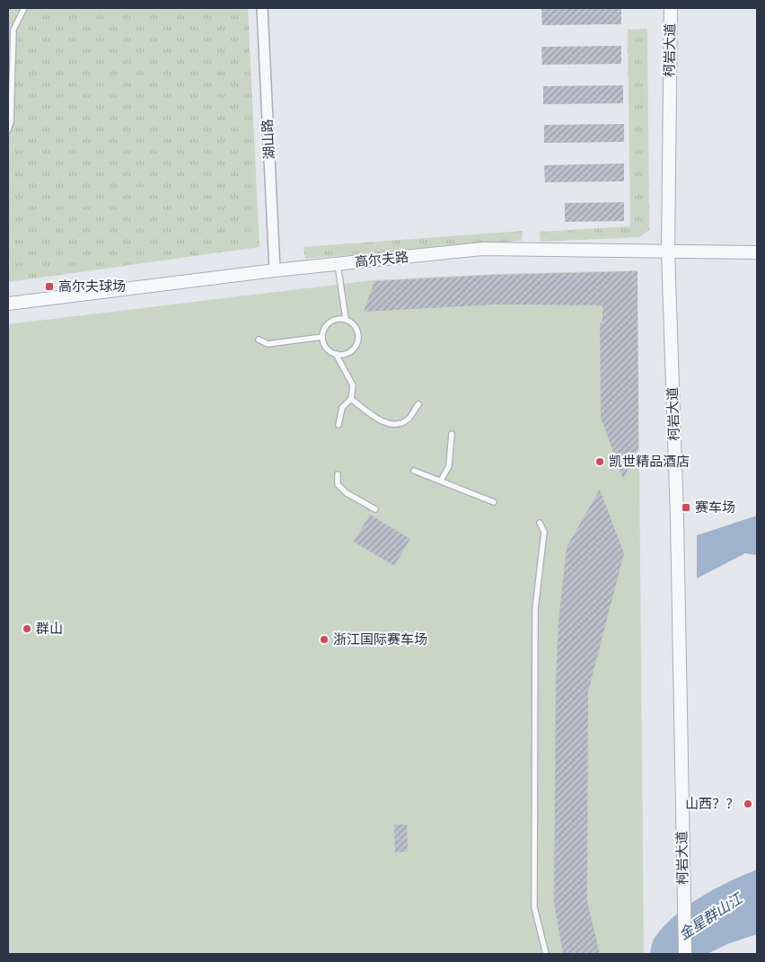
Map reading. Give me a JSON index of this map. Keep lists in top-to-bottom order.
{
  "streets": {
    "street": ["柯岩大道", "湖山路", "高尔夫路"]
  },
  "crossings": [
    ["柯岩大道", "高尔夫路"],
    ["湖山路", "高尔夫路"]
  ],
  "water": ["金星群山江"],
  "places": {
    "transit": ["高尔夫球场", "赛车场"],
    "other": [
      "凯世精品酒店",
      "群山",
      "浙江国际赛车场",
      "山西？？"
    ]
  }
}
